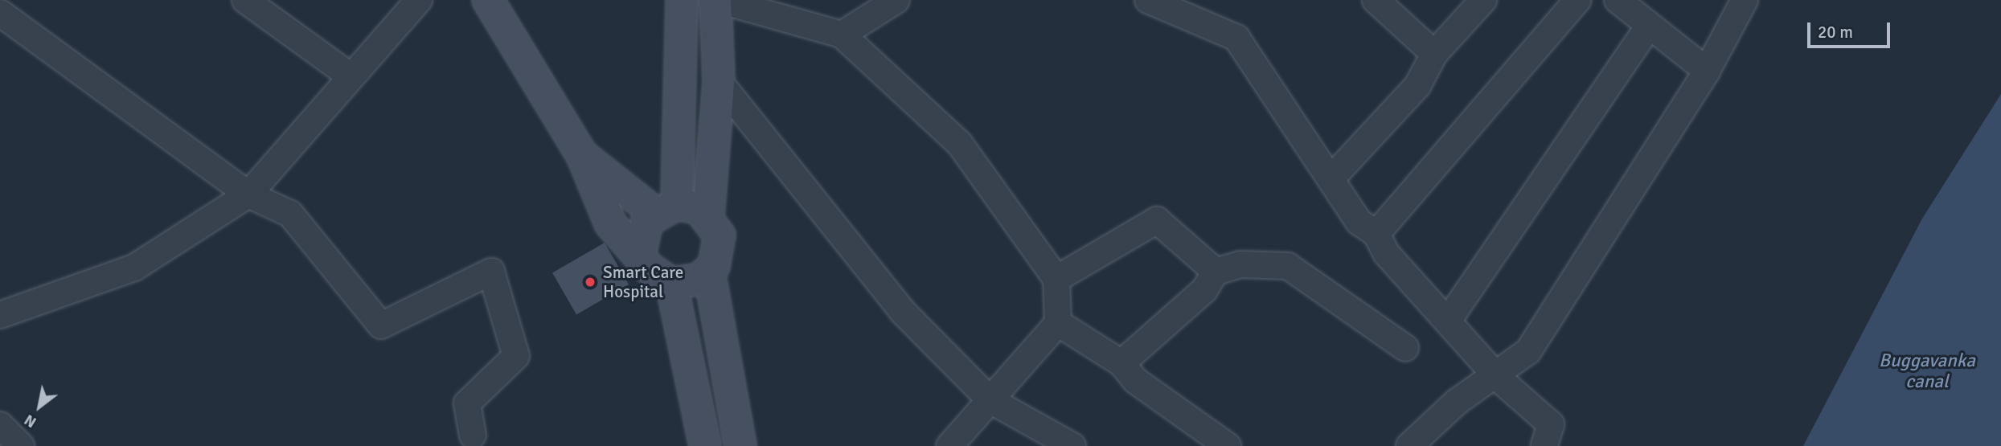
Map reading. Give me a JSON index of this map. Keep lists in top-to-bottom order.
{
  "water": ["Buggavanka canal"],
  "places": ["Smart Care Hospital"],
  "scale_bar": "20 m",
  "north": "bottom left"
}
